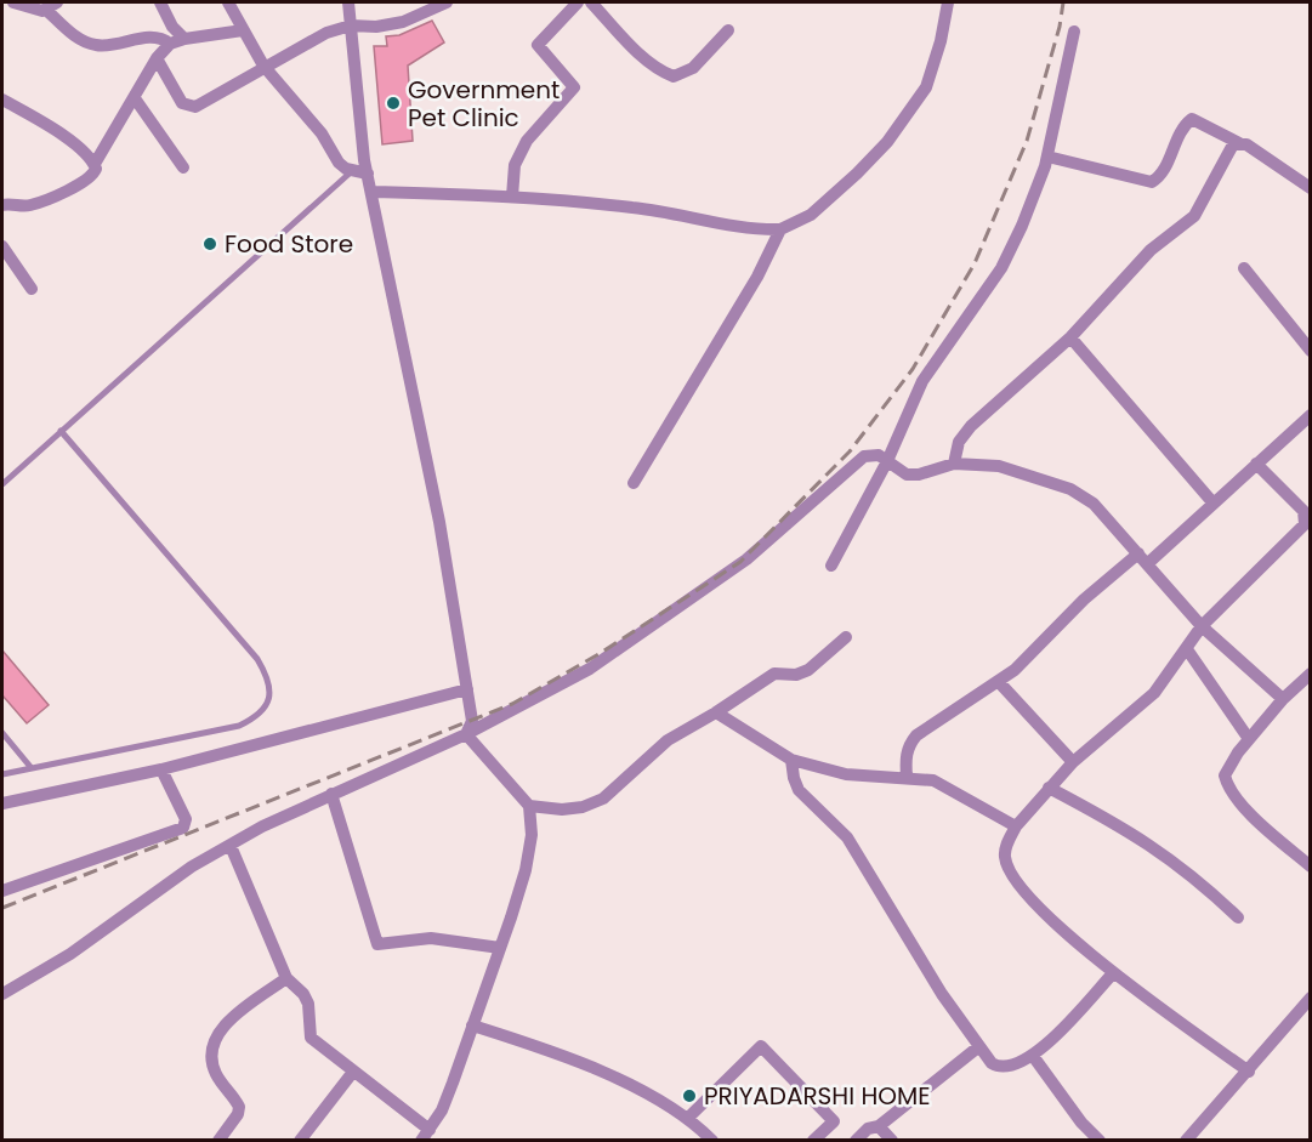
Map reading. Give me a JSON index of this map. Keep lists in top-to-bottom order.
{
  "places": ["Government Pet Clinic", "Food Store", "PRIYADARSHI HOME"]
}
